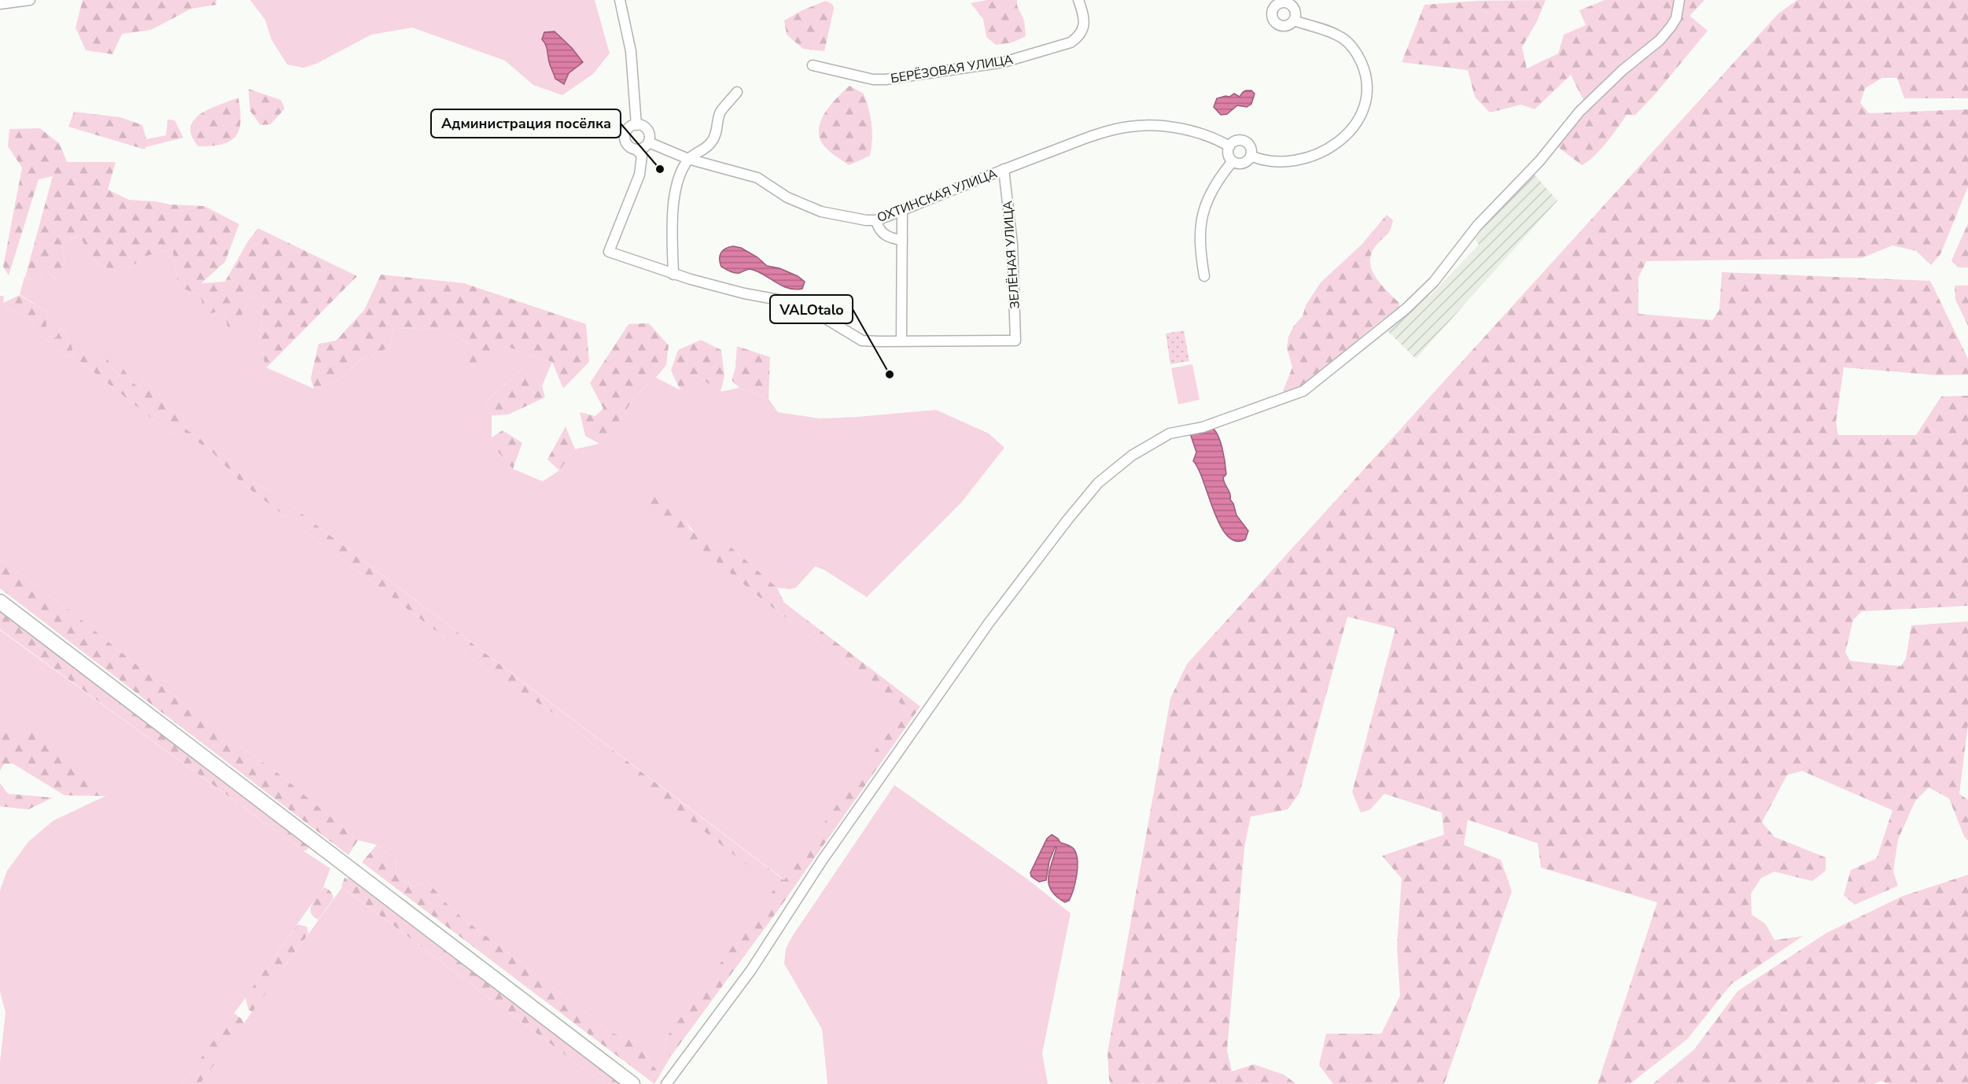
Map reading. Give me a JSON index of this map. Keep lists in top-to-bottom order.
{
  "streets": {
    "street": ["БЕРЁЗОВАЯ УЛИЦА", "ОХТИНСКАЯ УЛИЦА", "ЗЕЛЁНАЯ УЛИЦА"]
  },
  "crossings": [
    ["ОХТИНСКАЯ УЛИЦА", "ЗЕЛЁНАЯ УЛИЦА"]
  ],
  "places": ["Администрация посёлка", "VALOtalo"]
}
